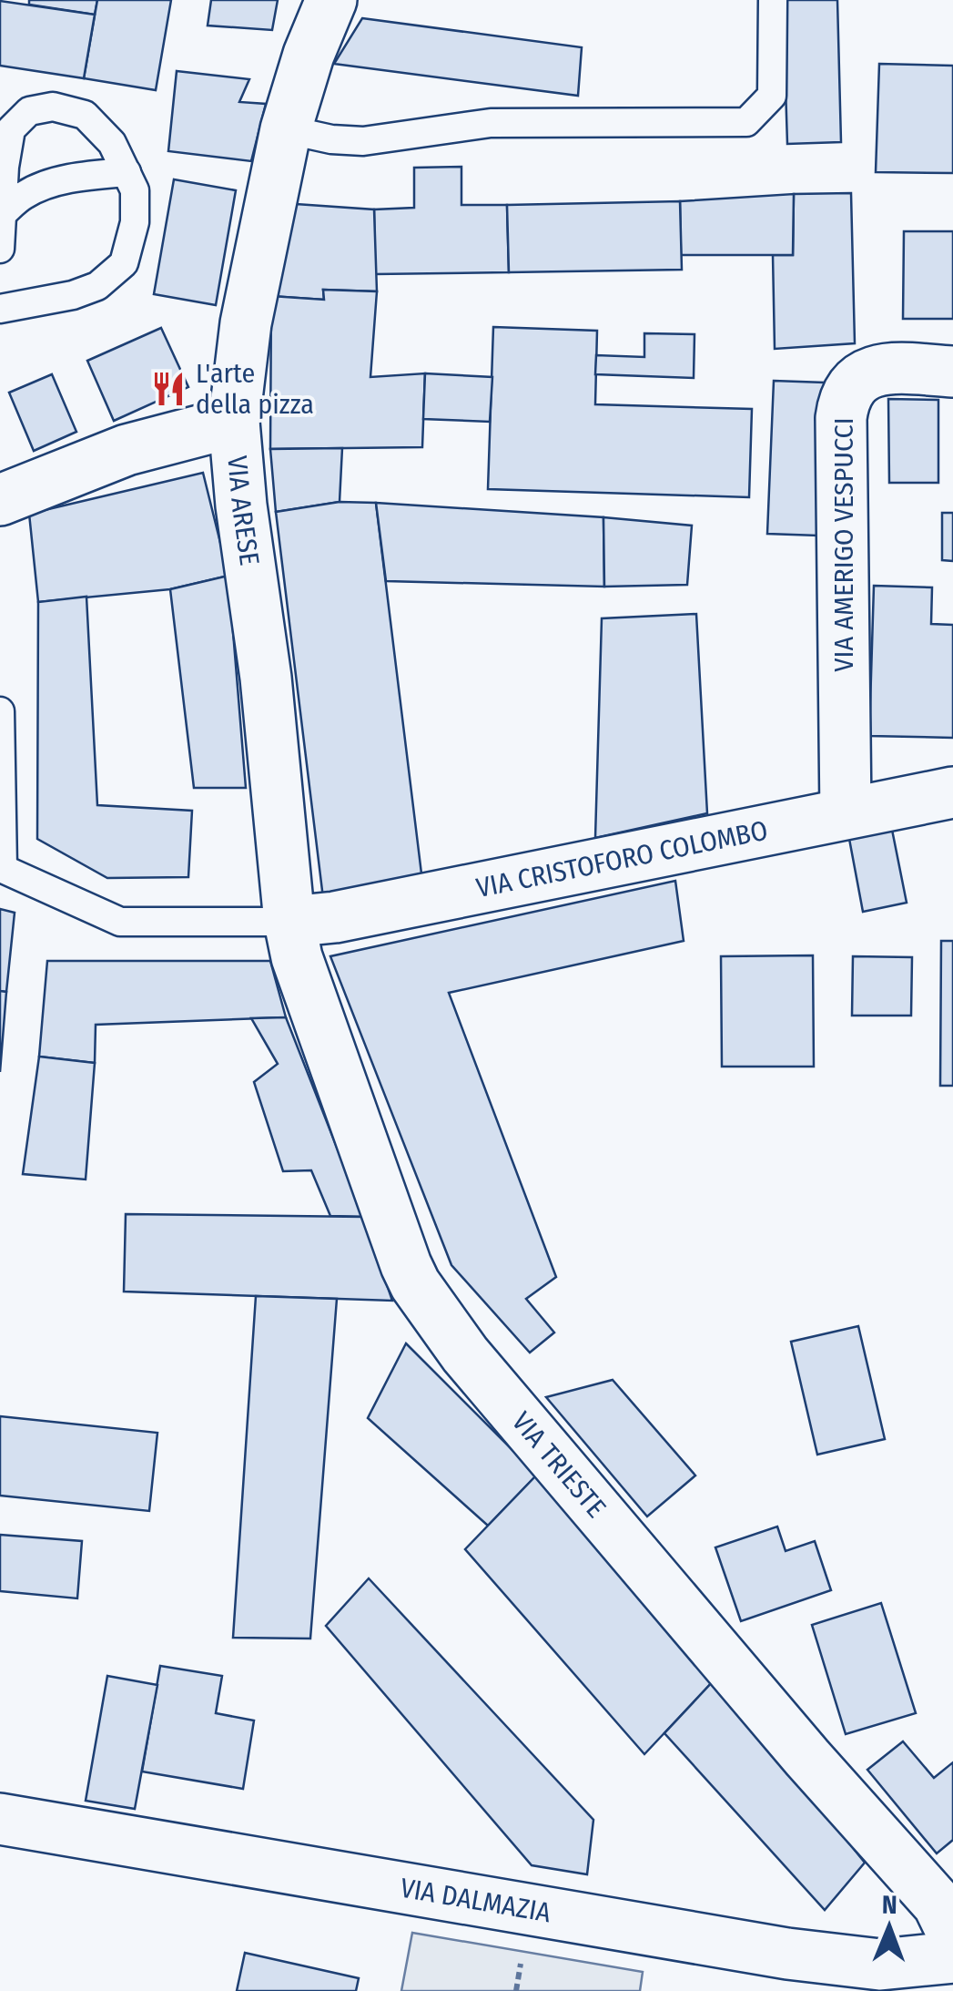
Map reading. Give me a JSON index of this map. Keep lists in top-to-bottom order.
{
  "streets": {
    "street": [
      "VIA ARESE",
      "VIA AMERIGO VESPUCCI",
      "VIA CRISTOFORO COLOMBO",
      "VIA TRIESTE",
      "VIA DALMAZIA"
    ]
  },
  "crossings": [
    ["VIA ARESE", "VIA CRISTOFORO COLOMBO"],
    ["VIA ARESE", "VIA TRIESTE"],
    ["VIA AMERIGO VESPUCCI", "VIA CRISTOFORO COLOMBO"],
    ["VIA CRISTOFORO COLOMBO", "VIA TRIESTE"]
  ],
  "places": {
    "restaurant": ["L'arte della pizza"]
  },
  "north": "top"
}
